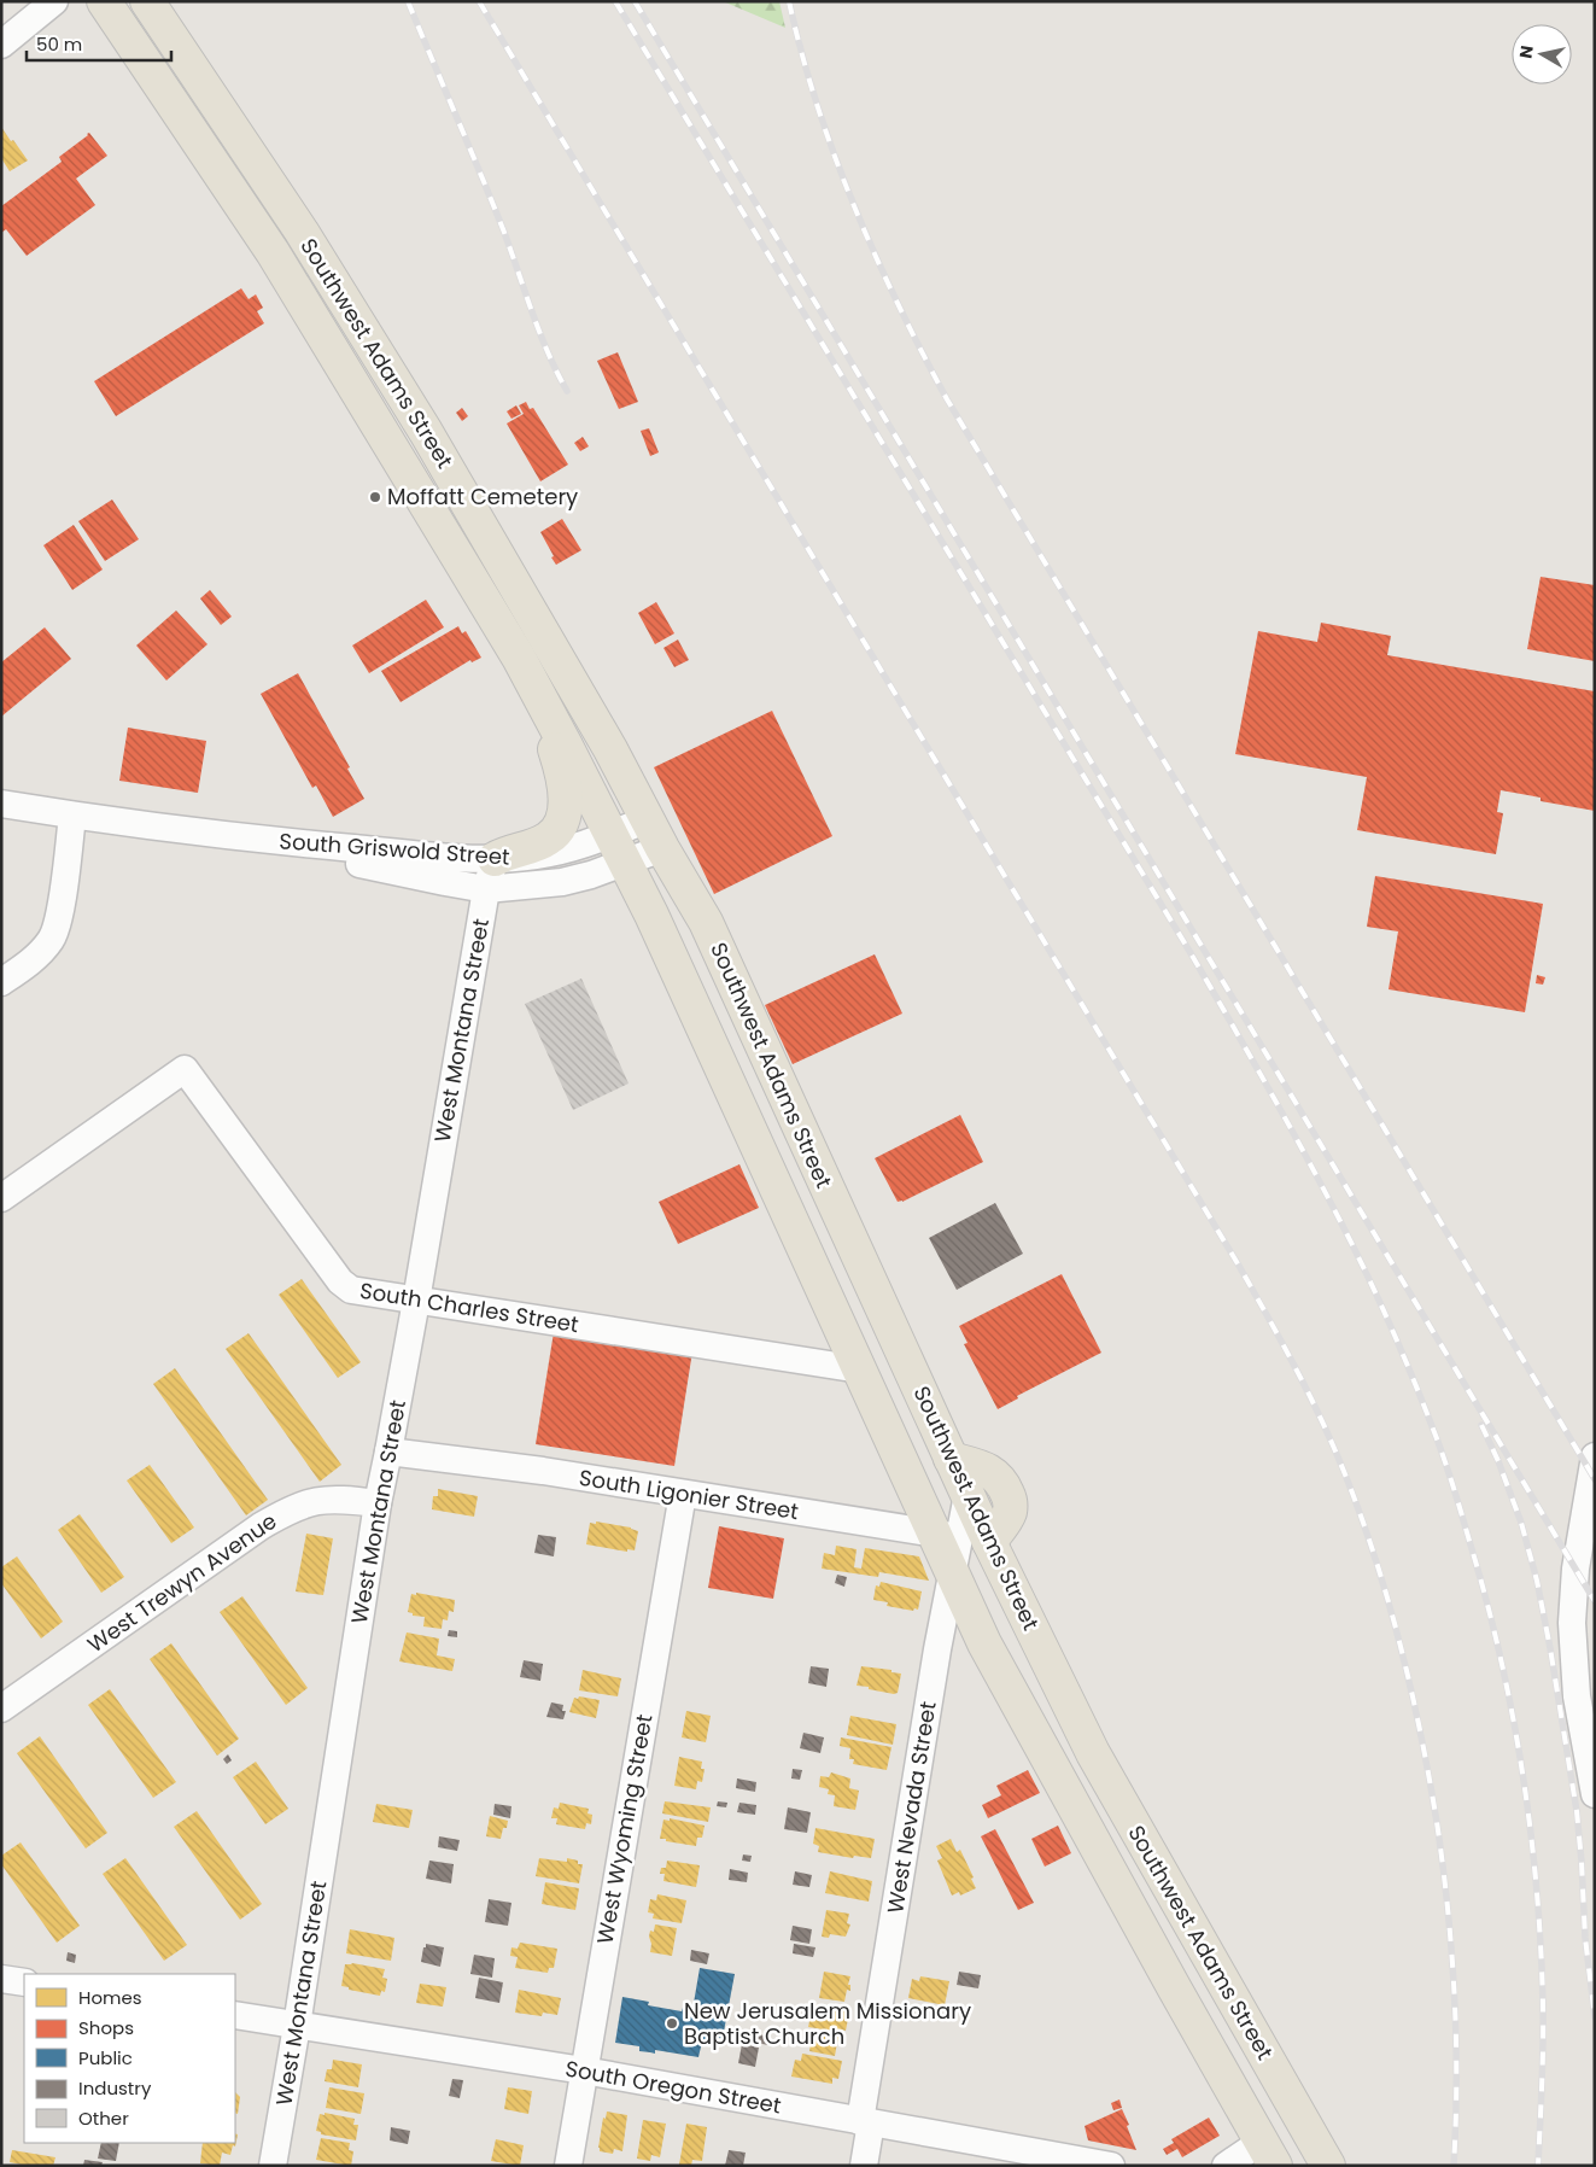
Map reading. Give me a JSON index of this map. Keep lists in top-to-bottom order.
{
  "streets": {
    "main road": ["Southwest Adams Street"],
    "street": [
      "South Griswold Street",
      "West Montana Street",
      "South Charles Street",
      "South Ligonier Street",
      "West Trewyn Avenue",
      "West Nevada Street",
      "West Wyoming Street",
      "South Oregon Street"
    ]
  },
  "crossings": [
    ["Southwest Adams Street", "South Griswold Street"],
    ["Southwest Adams Street", "South Charles Street"],
    ["Southwest Adams Street", "South Ligonier Street"],
    ["Southwest Adams Street", "West Nevada Street"],
    ["South Griswold Street", "West Montana Street"],
    ["West Montana Street", "South Charles Street"],
    ["West Montana Street", "South Ligonier Street"],
    ["West Montana Street", "West Trewyn Avenue"],
    ["West Montana Street", "South Oregon Street"],
    ["South Ligonier Street", "West Wyoming Street"],
    ["West Nevada Street", "South Oregon Street"],
    ["West Wyoming Street", "South Oregon Street"]
  ],
  "places": ["Moffatt Cemetery", "New Jerusalem Missionary Baptist Church"],
  "legend": [
    "Homes",
    "Shops",
    "Public",
    "Industry",
    "Other"
  ],
  "scale_bar": "50 m",
  "north": "left"
}
